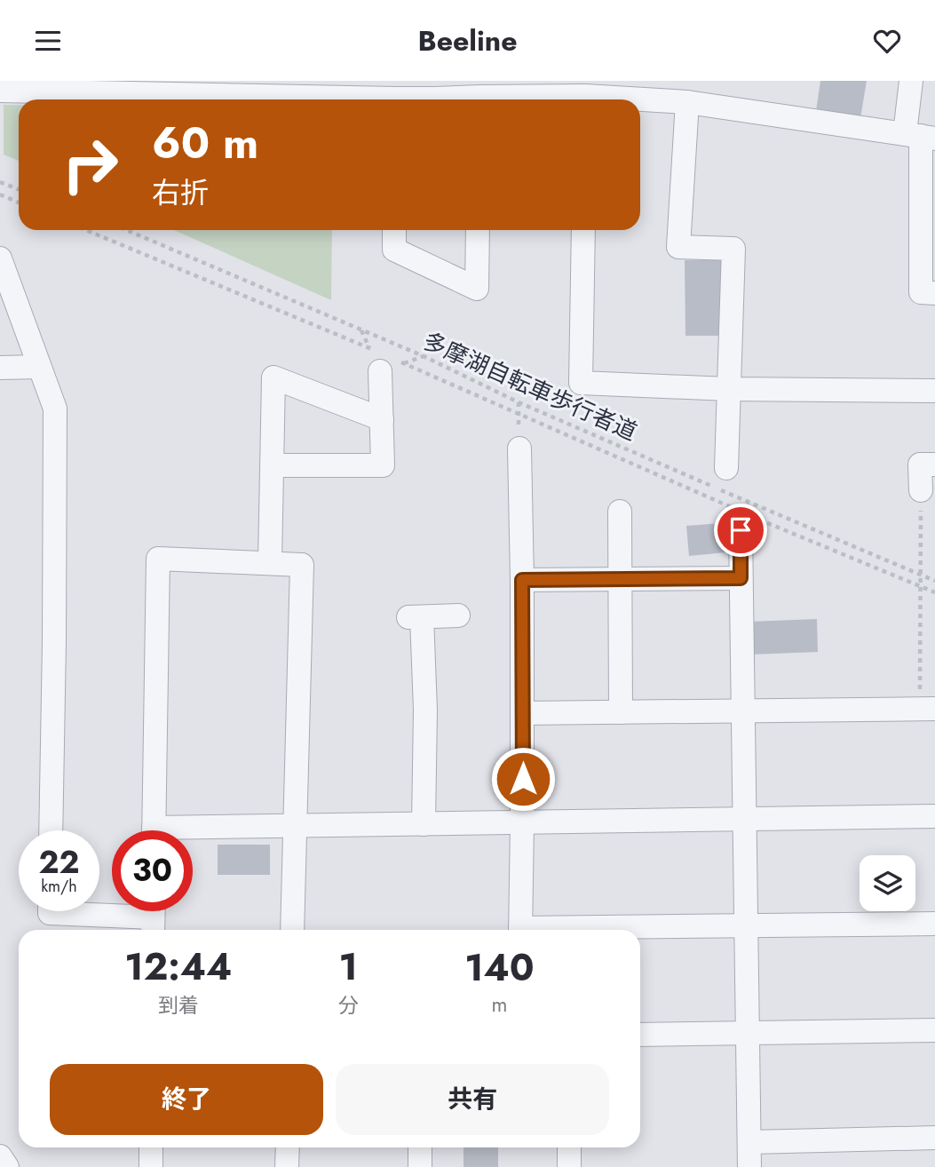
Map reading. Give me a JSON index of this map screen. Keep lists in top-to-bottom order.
{
  "streets": {
    "path": ["多摩湖自転車歩行者道"]
  },
  "page": {
    "header": "Beeline",
    "turn": ["60 m", "右折"],
    "speed": "22 km/h",
    "limit": "30",
    "eta": [
      "12:44",
      "到着",
      "1",
      "分",
      "140",
      "m"
    ],
    "buttons": ["終了", "共有"]
  }
}
